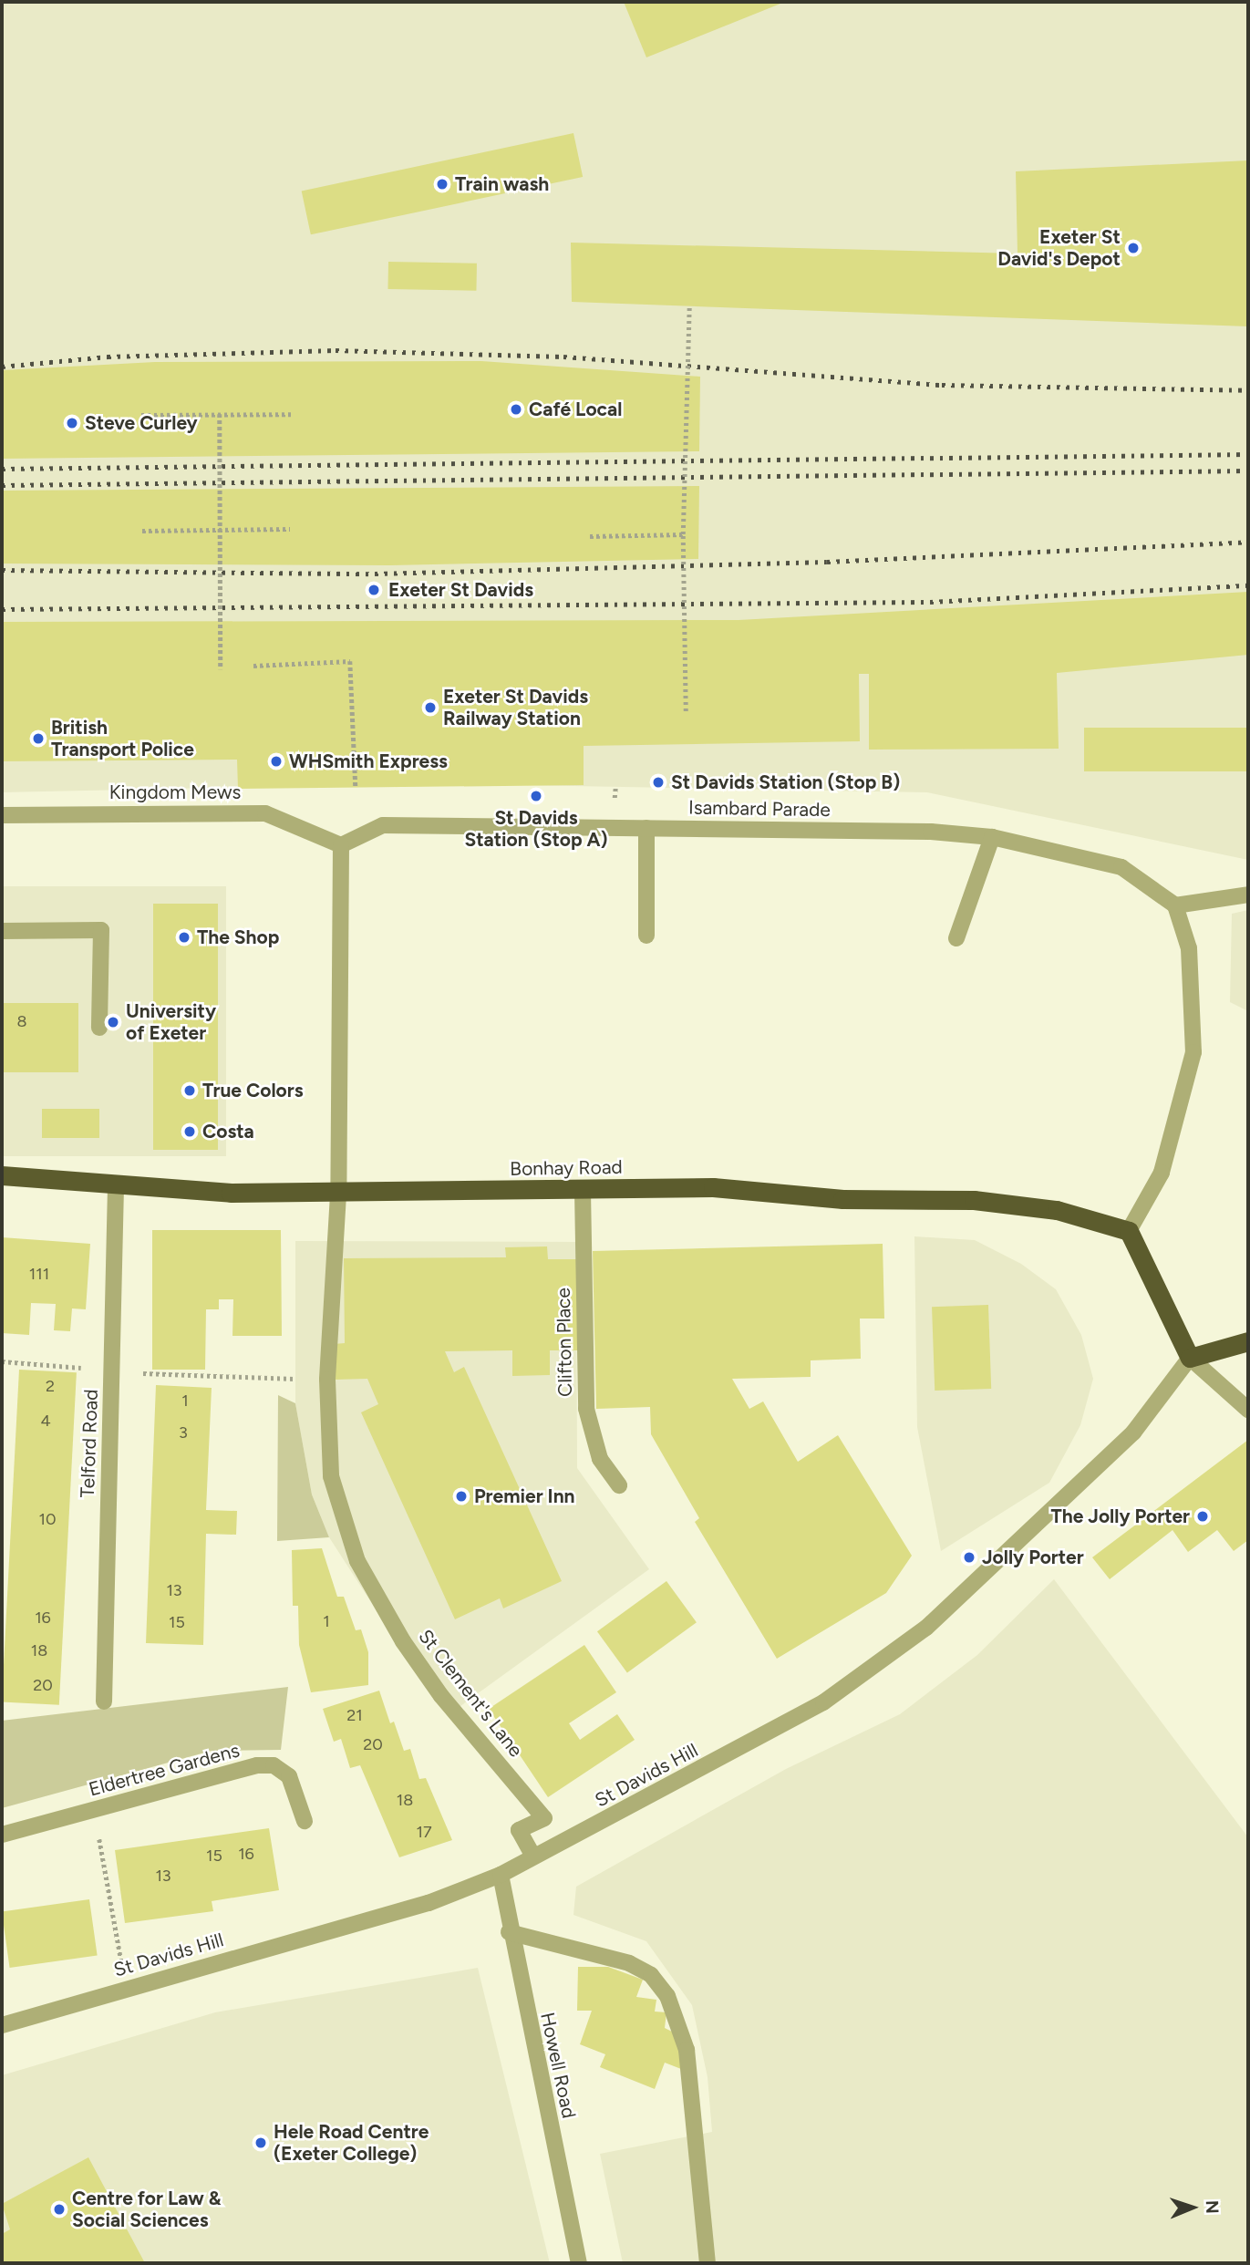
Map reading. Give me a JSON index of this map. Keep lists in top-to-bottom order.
{
  "streets": {
    "highway": ["Bonhay Road"],
    "street": [
      "Kingdom Mews",
      "Isambard Parade",
      "Clifton Place",
      "Telford Road",
      "St Clement's Lane",
      "Eldertree Gardens",
      "St Davids Hill",
      "Howell Road"
    ]
  },
  "crossings": [
    ["Kingdom Mews", "Isambard Parade"],
    ["Bonhay Road", "Clifton Place"],
    ["Bonhay Road", "Telford Road"],
    ["Bonhay Road", "St Clement's Lane"],
    ["St Clement's Lane", "St Davids Hill"],
    ["St Davids Hill", "Howell Road"]
  ],
  "places": [
    "Train wash",
    "Exeter St David's Depot",
    "Café Local",
    "Steve Curley",
    "Exeter St Davids",
    "Exeter St Davids Railway Station",
    "British Transport Police",
    "WHSmith Express",
    "St Davids Station (Stop B)",
    "St Davids Station (Stop A)",
    "The Shop",
    "University of Exeter",
    "True Colors",
    "Costa",
    "Premier Inn",
    "The Jolly Porter",
    "Jolly Porter",
    "Hele Road Centre (Exeter College)",
    "Centre for Law & Social Sciences"
  ],
  "house_numbers": [
    "8",
    "111",
    "2",
    "1",
    "4",
    "3",
    "10",
    "13",
    "16",
    "1",
    "15",
    "18",
    "20",
    "21",
    "20",
    "18",
    "17",
    "16",
    "15",
    "13"
  ],
  "north": "right"
}
